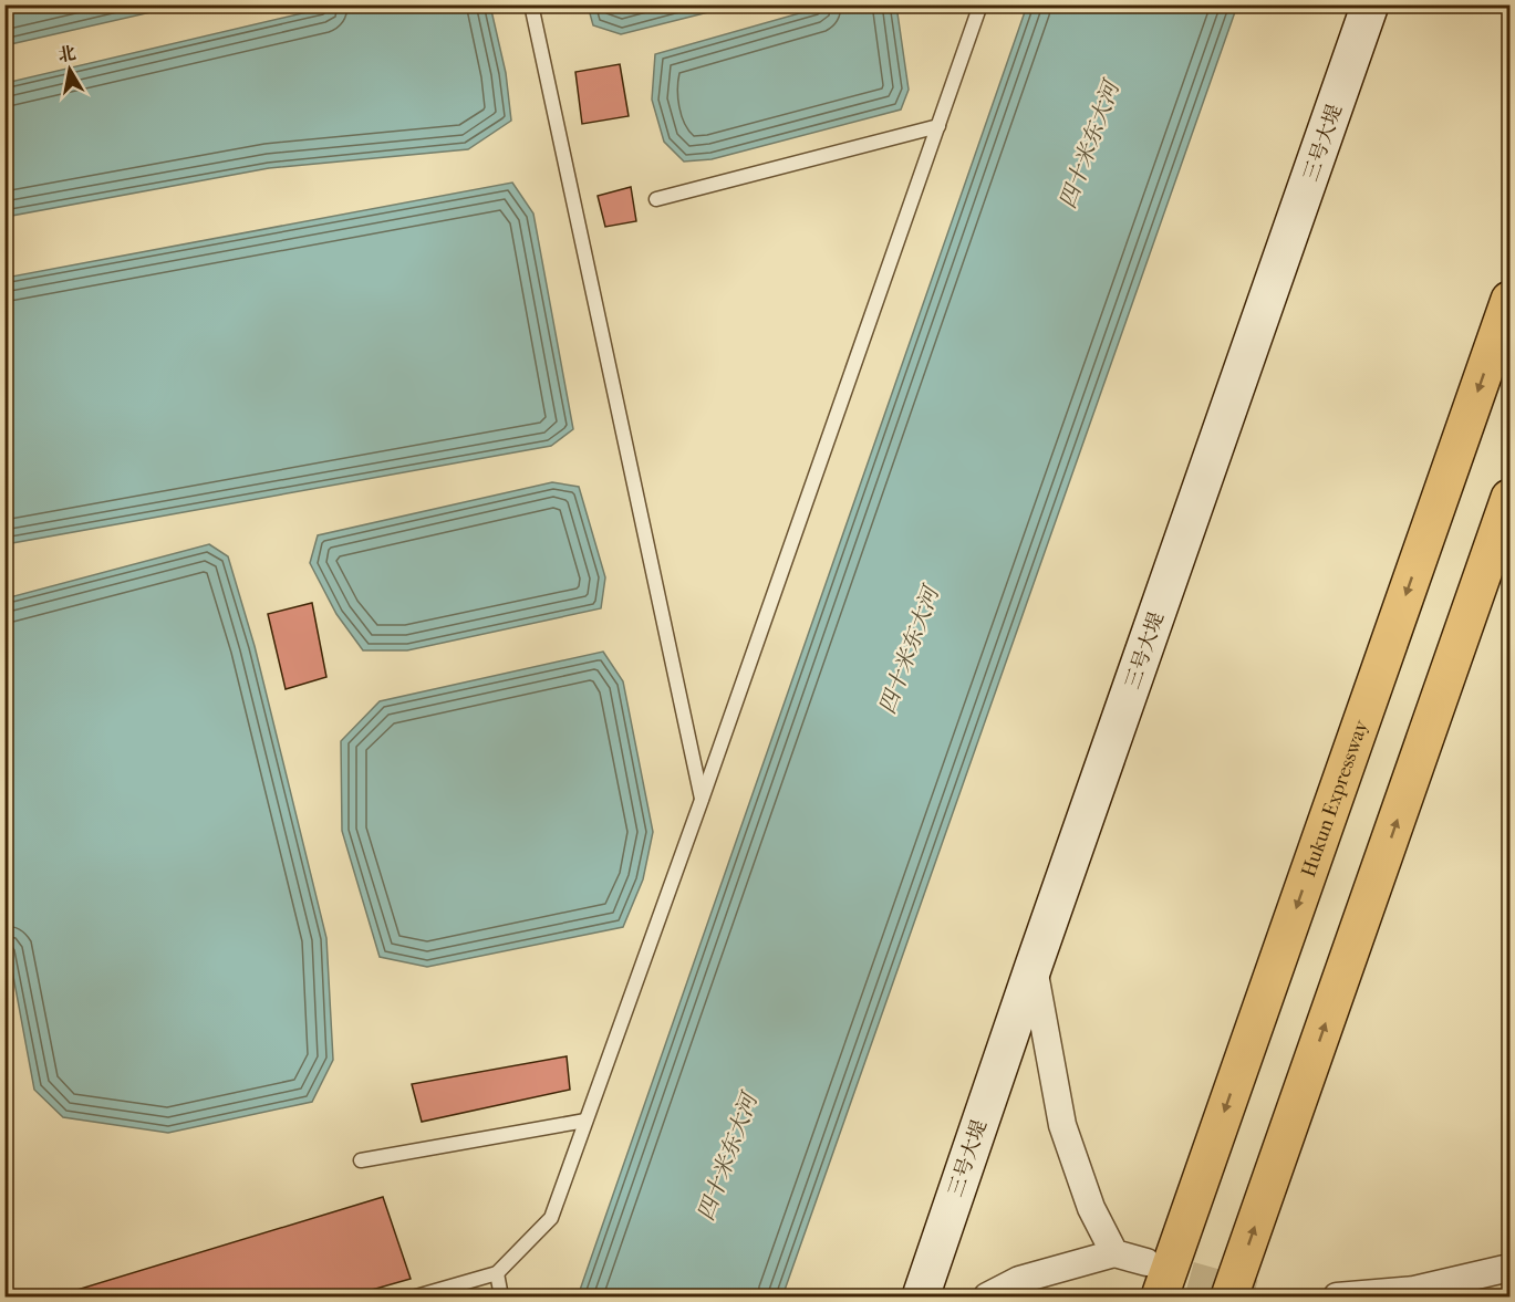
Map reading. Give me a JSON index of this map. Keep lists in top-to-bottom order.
{
  "streets": {
    "highway": ["Hukun Expressway"],
    "street": ["三号大堤"]
  },
  "water": ["四十米东大河"],
  "north": "top"
}
